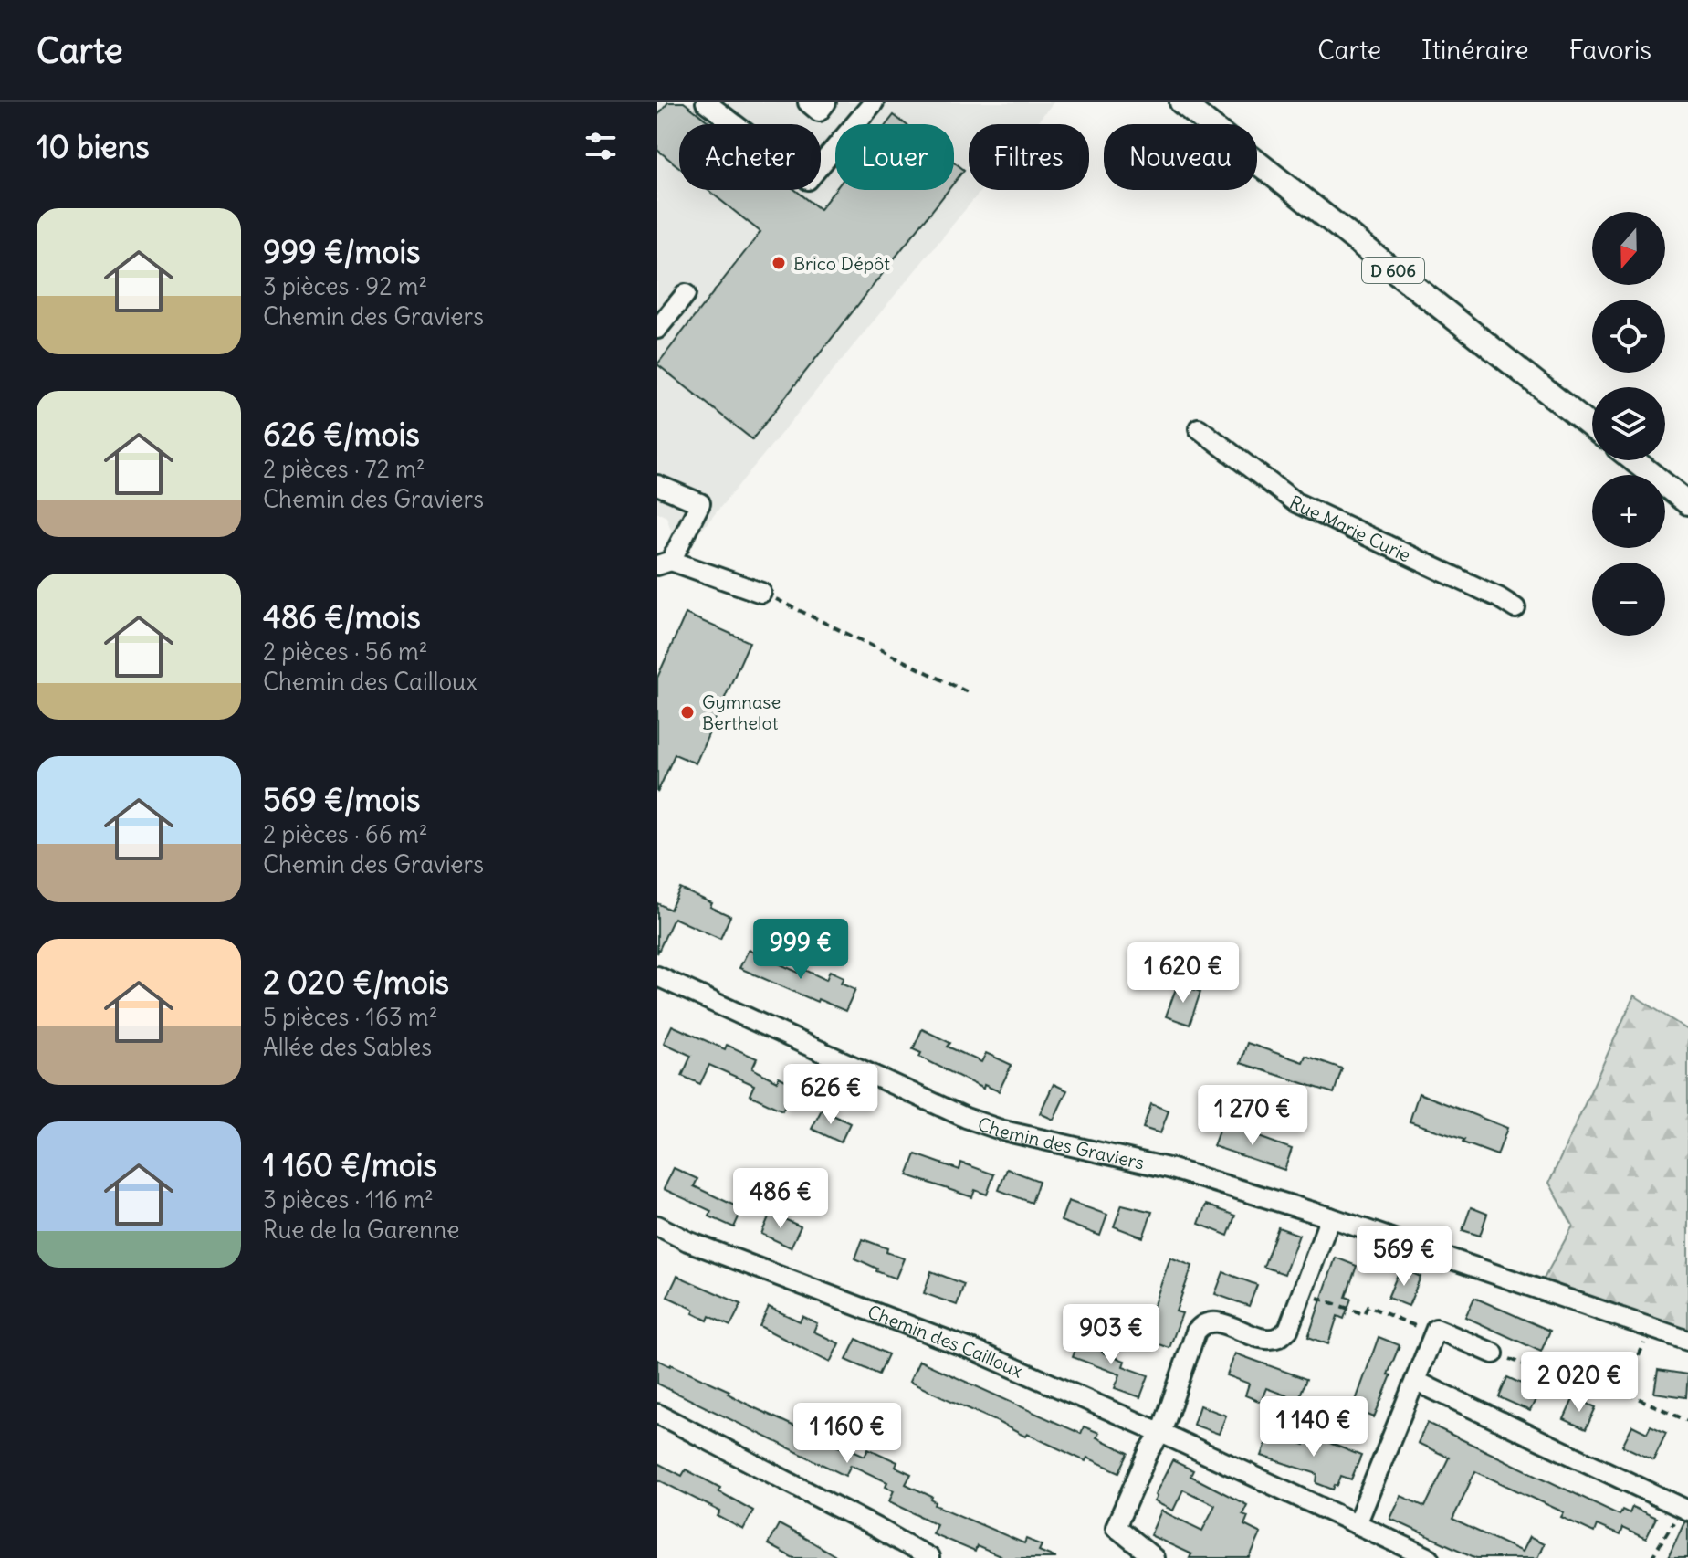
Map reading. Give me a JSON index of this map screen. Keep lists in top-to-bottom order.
{
  "streets": {
    "main road": ["D 606"],
    "street": ["Rue Marie Curie", "Chemin des Graviers", "Chemin des Cailloux"]
  },
  "places": ["Brico Dépôt", "Gymnase Berthelot"],
  "north": "bottom",
  "page": {
    "header": "Carte",
    "nav": ["Carte", "Itinéraire", "Favoris"],
    "heading": "10 biens",
    "chip": [
      "Acheter",
      "Louer",
      "Filtres",
      "Nouveau"
    ],
    "list": [
      {
        "name": "999 €/mois",
        "note": "3 pièces · 92 m² · Chemin des Graviers"
      },
      {
        "name": "626 €/mois",
        "note": "2 pièces · 72 m² · Chemin des Graviers"
      },
      {
        "name": "486 €/mois",
        "note": "2 pièces · 56 m² · Chemin des Cailloux"
      },
      {
        "name": "569 €/mois",
        "note": "2 pièces · 66 m² · Chemin des Graviers"
      },
      {
        "name": "2 020 €/mois",
        "note": "5 pièces · 163 m² · Allée des Sables"
      },
      {
        "name": "1 160 €/mois",
        "note": "3 pièces · 116 m² · Rue de la Garenne"
      }
    ],
    "map_buttons": ["+", "−"],
    "price": [
      "999 €",
      "1 620 €",
      "626 €",
      "1 270 €",
      "486 €",
      "569 €",
      "903 €",
      "2 020 €",
      "1 140 €",
      "1 160 €"
    ]
  }
}
